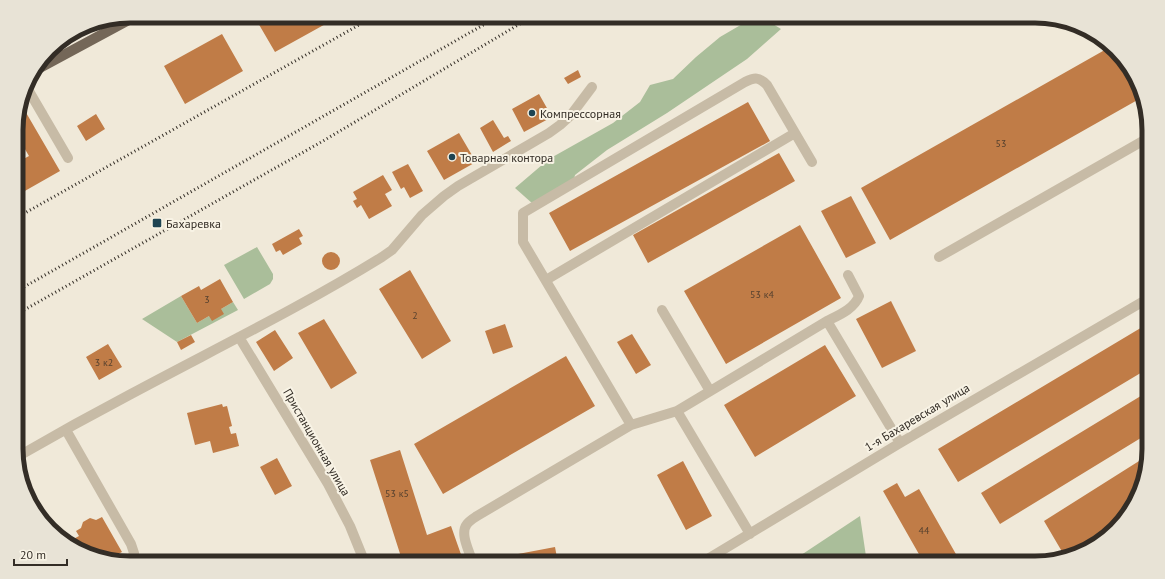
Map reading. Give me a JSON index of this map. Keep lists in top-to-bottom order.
{
  "streets": {
    "street": ["1-я Бахаревская улица", "Пристанционная улица"]
  },
  "places": {
    "other": ["Компрессорная", "Товарная контора"],
    "transit": ["Бахаревка"]
  },
  "house_numbers": [
    "53",
    "53 к4",
    "3",
    "2",
    "3 к2",
    "53 к5",
    "44"
  ],
  "scale_bar": "20 m"
}
